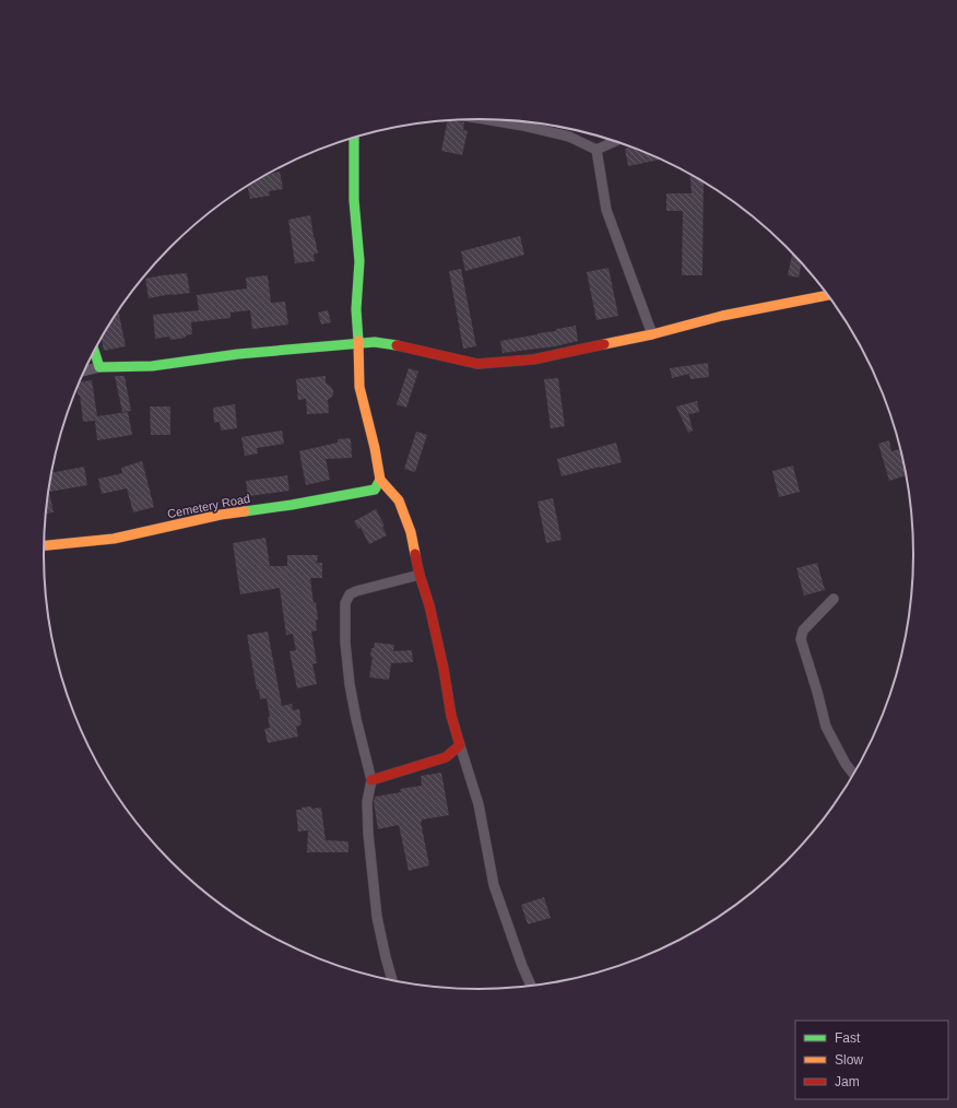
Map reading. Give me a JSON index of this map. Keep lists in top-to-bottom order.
{
  "streets": {
    "street": ["Cemetery Road"]
  },
  "legend": ["Fast", "Slow", "Jam"]
}
